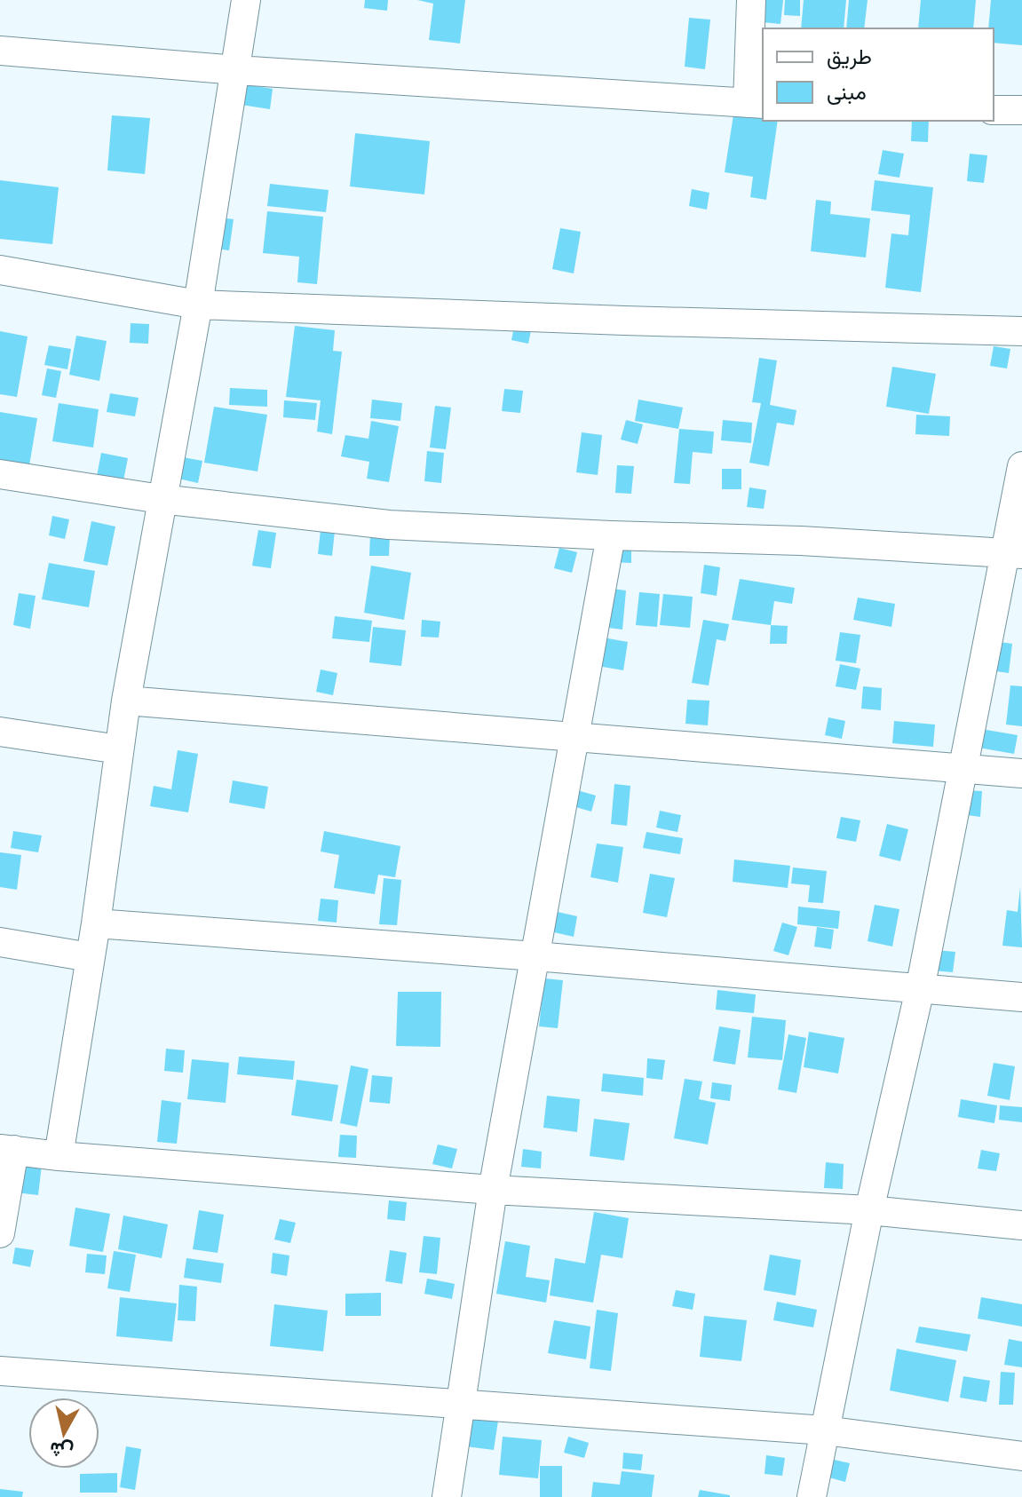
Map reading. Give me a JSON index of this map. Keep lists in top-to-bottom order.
{
  "legend": ["طريق", "مبنى"],
  "north": "bottom"
}
